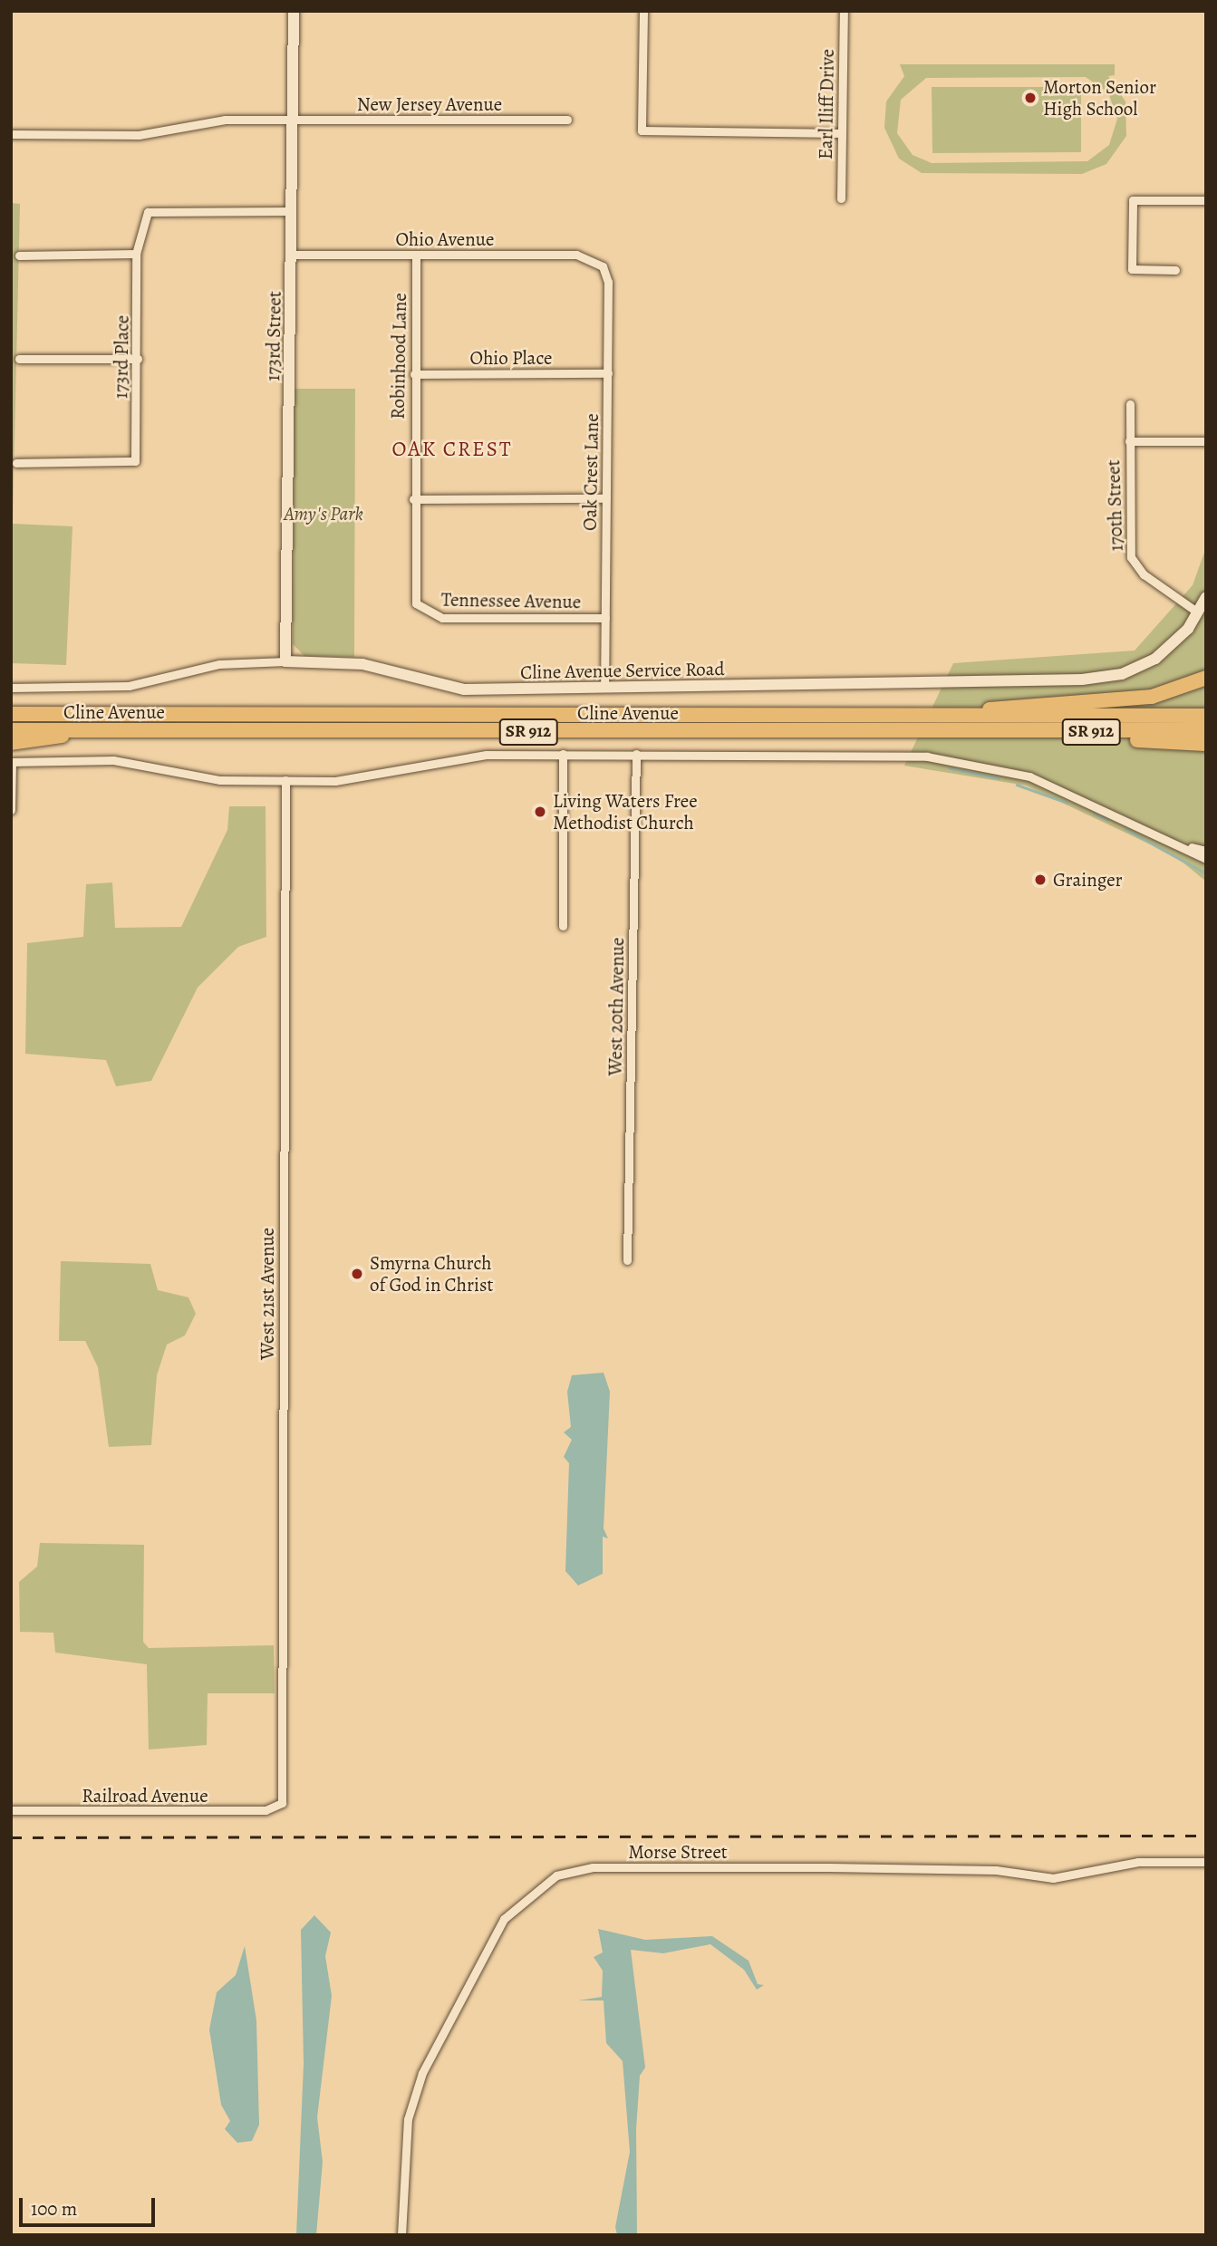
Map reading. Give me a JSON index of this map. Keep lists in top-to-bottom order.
{
  "streets": {
    "highway": ["Cline Avenue", "SR 912"],
    "street": [
      "New Jersey Avenue",
      "Earl Iliff Drive",
      "Ohio Avenue",
      "173rd Street",
      "Robinhood Lane",
      "173rd Place",
      "Ohio Place",
      "Oak Crest Lane",
      "170th Street",
      "Tennessee Avenue",
      "Cline Avenue Service Road",
      "West 20th Avenue",
      "West 21st Avenue",
      "Railroad Avenue",
      "Morse Street"
    ]
  },
  "crossings": [
    ["New Jersey Avenue", "173rd Street"],
    ["Ohio Avenue", "173rd Street"],
    ["Ohio Avenue", "Robinhood Lane"],
    ["Ohio Avenue", "Oak Crest Lane"],
    ["173rd Street", "173rd Place"],
    ["173rd Street", "Cline Avenue Service Road"],
    ["Robinhood Lane", "Ohio Place"],
    ["Robinhood Lane", "Tennessee Avenue"],
    ["Ohio Place", "Oak Crest Lane"],
    ["Oak Crest Lane", "Tennessee Avenue"],
    ["Oak Crest Lane", "Cline Avenue Service Road"],
    ["170th Street", "Cline Avenue Service Road"],
    ["West 21st Avenue", "Railroad Avenue"]
  ],
  "districts": ["OAK CREST"],
  "parks": ["Amy's Park"],
  "places": [
    "Morton Senior High School",
    "Living Waters Free Methodist Church",
    "Grainger",
    "Smyrna Church of God in Christ"
  ],
  "scale_bar": "100 m"
}
